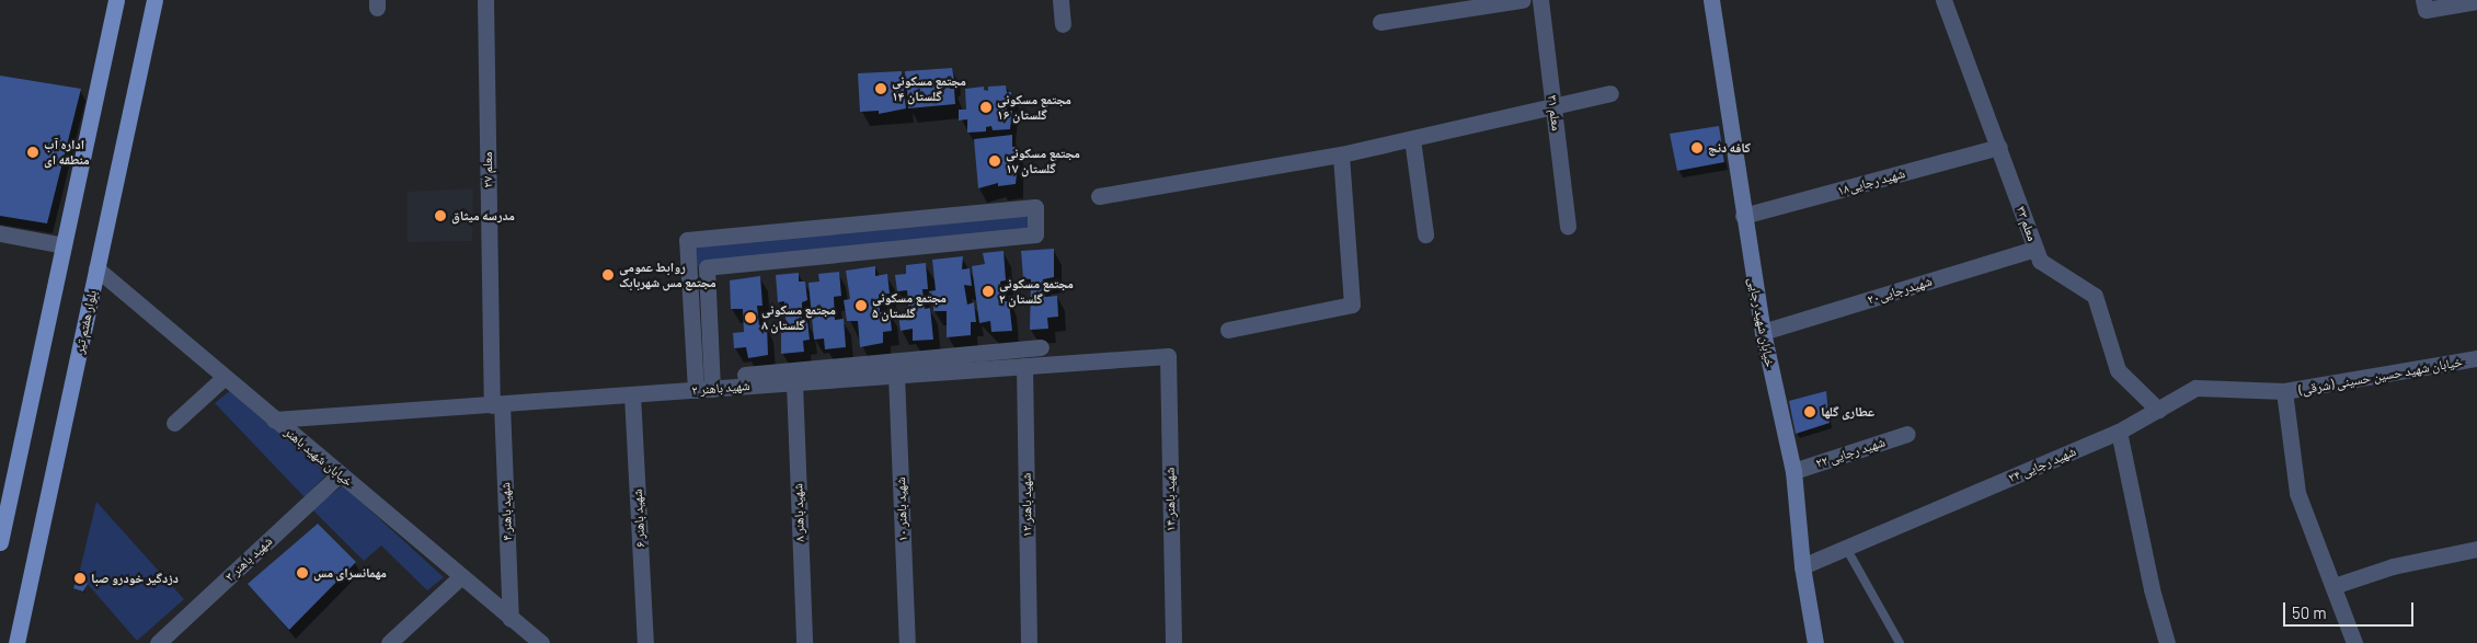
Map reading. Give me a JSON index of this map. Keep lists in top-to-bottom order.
{
  "streets": {
    "main road": ["بلوار هفتم تیر"],
    "street": [
      "معلم ۳۱",
      "معلم ۲۷",
      "شهید رجایی۱۸",
      "معلم ۳۳",
      "شهیدرجایی۲۰",
      "خیابان شهید رجایی",
      "خیابان شهید حسین حسینی (شرقی)",
      "شهید باهنر ۲",
      "شهید رجایی ۲۲",
      "خیابان شهید باهنر",
      "شهید رجایی ۲۴",
      "شهید باهنر ۱۴",
      "شهید باهنر ۱۲",
      "شهید باهنر ۱۰",
      "شهید باهنر ۴",
      "شهید باهنر ۸",
      "شهید باهنر ۶",
      "شهید باهنر ۳"
    ]
  },
  "crossings": [
    ["معلم ۲۷", "شهید باهنر ۲"],
    ["معلم ۲۷", "شهید باهنر ۴"],
    ["شهید رجایی۱۸", "معلم ۳۳"],
    ["شهید رجایی۱۸", "خیابان شهید رجایی"],
    ["معلم ۳۳", "شهیدرجایی۲۰"],
    ["معلم ۳۳", "شهید رجایی ۲۴"],
    ["شهیدرجایی۲۰", "خیابان شهید رجایی"],
    ["بلوار هفتم تیر", "خیابان شهید باهنر"],
    ["خیابان شهید رجایی", "شهید رجایی ۲۲"],
    ["خیابان شهید رجایی", "شهید رجایی ۲۴"],
    ["خیابان شهید حسین حسینی (شرقی)", "شهید رجایی ۲۴"],
    ["شهید باهنر ۲", "خیابان شهید باهنر"],
    ["شهید باهنر ۲", "شهید باهنر ۱۴"],
    ["شهید باهنر ۲", "شهید باهنر ۱۲"],
    ["شهید باهنر ۲", "شهید باهنر ۱۰"],
    ["شهید باهنر ۲", "شهید باهنر ۴"],
    ["شهید باهنر ۲", "شهید باهنر ۸"],
    ["شهید باهنر ۲", "شهید باهنر ۶"],
    ["خیابان شهید باهنر", "شهید باهنر ۴"],
    ["خیابان شهید باهنر", "شهید باهنر ۳"]
  ],
  "places": [
    "مجتمع مسکونی گلستان ۱۴",
    "مجتمع مسکونی گلستان ۱۶",
    "کافه دنج",
    "اداره آب منطقه ای",
    "مجتمع مسکونی گلستان ۱۷",
    "مدرسه میثاق",
    "روابط عمومی مجتمع مس شهربابک",
    "مجتمع مسکونی گلستان ۲",
    "مجتمع مسکونی گلستان ۵",
    "مجتمع مسکونی گلستان ۸",
    "عطاری گلها",
    "مهمانسرای مس",
    "دزدگیر خودرو صبا"
  ],
  "scale_bar": "50 m"
}
